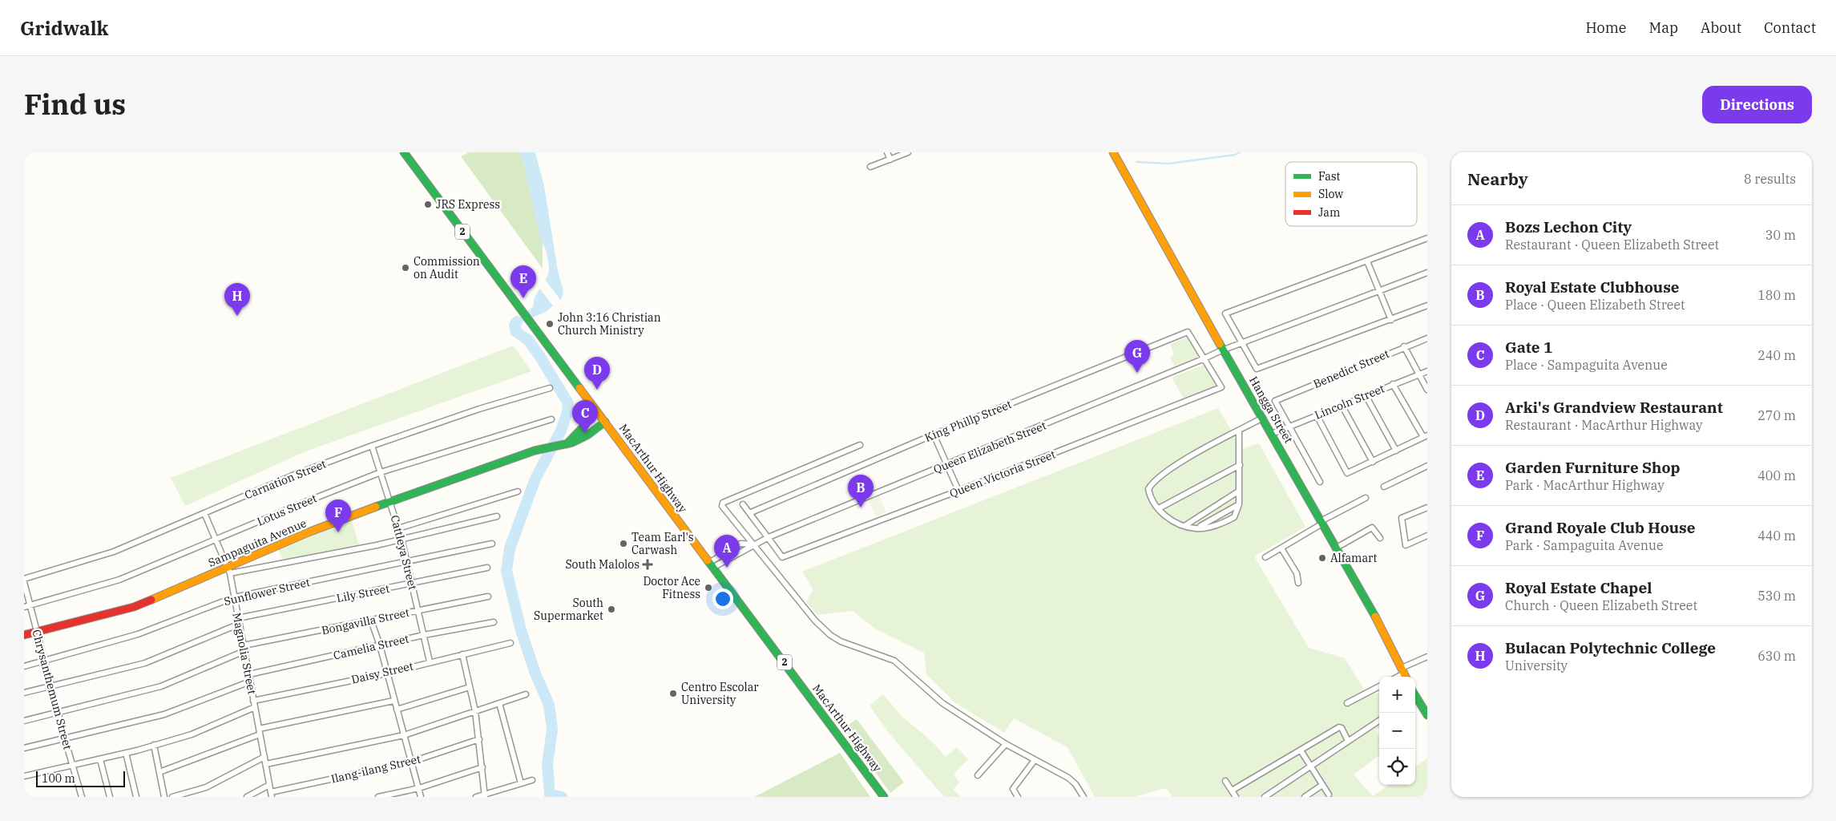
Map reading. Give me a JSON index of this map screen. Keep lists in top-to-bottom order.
{
  "streets": {
    "main road": [
      "2",
      "Hangga Street",
      "MacArthur Highway",
      "Sampaguita Avenue"
    ],
    "street": [
      "Benedict Street",
      "Lincoln Street",
      "King Phillp Street",
      "Queen Elizabeth Street",
      "Queen Victoria Street",
      "Carnation Street",
      "Lotus Street",
      "Cattleya Street",
      "Sunflower Street",
      "Lily Street",
      "Bongavilla Street",
      "Camelia Street",
      "Magnolia Street",
      "Daisy Street",
      "Chrysanthemum Street",
      "Ilang-ilang Street"
    ]
  },
  "crossings": [
    ["Benedict Street", "Lincoln Street"],
    ["Lincoln Street", "Hangga Street"],
    ["Hangga Street", "Queen Elizabeth Street"],
    ["King Phillp Street", "Queen Elizabeth Street"],
    ["King Phillp Street", "Queen Victoria Street"],
    ["Queen Elizabeth Street", "MacArthur Highway"],
    ["Queen Elizabeth Street", "Queen Victoria Street"],
    ["MacArthur Highway", "Sampaguita Avenue"],
    ["Carnation Street", "Cattleya Street"],
    ["Carnation Street", "Magnolia Street"],
    ["Lotus Street", "Cattleya Street"],
    ["Lotus Street", "Magnolia Street"],
    ["Lotus Street", "Chrysanthemum Street"],
    ["Sampaguita Avenue", "Cattleya Street"],
    ["Sampaguita Avenue", "Magnolia Street"],
    ["Sampaguita Avenue", "Chrysanthemum Street"],
    ["Cattleya Street", "Sunflower Street"],
    ["Cattleya Street", "Lily Street"],
    ["Cattleya Street", "Bongavilla Street"],
    ["Cattleya Street", "Camelia Street"],
    ["Cattleya Street", "Daisy Street"],
    ["Sunflower Street", "Magnolia Street"],
    ["Sunflower Street", "Chrysanthemum Street"],
    ["Lily Street", "Magnolia Street"],
    ["Lily Street", "Chrysanthemum Street"],
    ["Bongavilla Street", "Magnolia Street"],
    ["Bongavilla Street", "Chrysanthemum Street"],
    ["Camelia Street", "Magnolia Street"],
    ["Magnolia Street", "Daisy Street"],
    ["Magnolia Street", "Ilang-ilang Street"]
  ],
  "places": {
    "other": [
      "JRS Express",
      "Commission on Audit",
      "John 3:16 Christian Church Ministry",
      "Team Earl's Carwash",
      "Alfamart",
      "Doctor Ace Fitness",
      "South Supermarket",
      "Centro Escolar University"
    ],
    "health": ["South Malolos"]
  },
  "legend": ["Fast", "Slow", "Jam"],
  "scale_bar": "100 m",
  "page": {
    "header": "Gridwalk",
    "nav": [
      "Home",
      "Map",
      "About",
      "Contact"
    ],
    "title": "Find us",
    "buttons": "Directions",
    "heading": ["Nearby", "8 results"],
    "list": [
      {
        "mark": "A",
        "name": "Bozs Lechon City",
        "note": "Restaurant · Queen Elizabeth Street",
        "value": "30 m"
      },
      {
        "mark": "B",
        "name": "Royal Estate Clubhouse",
        "note": "Place · Queen Elizabeth Street",
        "value": "180 m"
      },
      {
        "mark": "C",
        "name": "Gate 1",
        "note": "Place · Sampaguita Avenue",
        "value": "240 m"
      },
      {
        "mark": "D",
        "name": "Arki's Grandview Restaurant",
        "note": "Restaurant · MacArthur Highway",
        "value": "270 m"
      },
      {
        "mark": "E",
        "name": "Garden Furniture Shop",
        "note": "Park · MacArthur Highway",
        "value": "400 m"
      },
      {
        "mark": "F",
        "name": "Grand Royale Club House",
        "note": "Park · Sampaguita Avenue",
        "value": "440 m"
      },
      {
        "mark": "G",
        "name": "Royal Estate Chapel",
        "note": "Church · Queen Elizabeth Street",
        "value": "530 m"
      },
      {
        "mark": "H",
        "name": "Bulacan Polytechnic College",
        "note": "University",
        "value": "630 m"
      }
    ],
    "pins": [
      "E",
      "H",
      "G",
      "D",
      "C",
      "B",
      "F",
      "A"
    ],
    "map_buttons": ["+", "−"],
    "scale": "100 m"
  }
}
